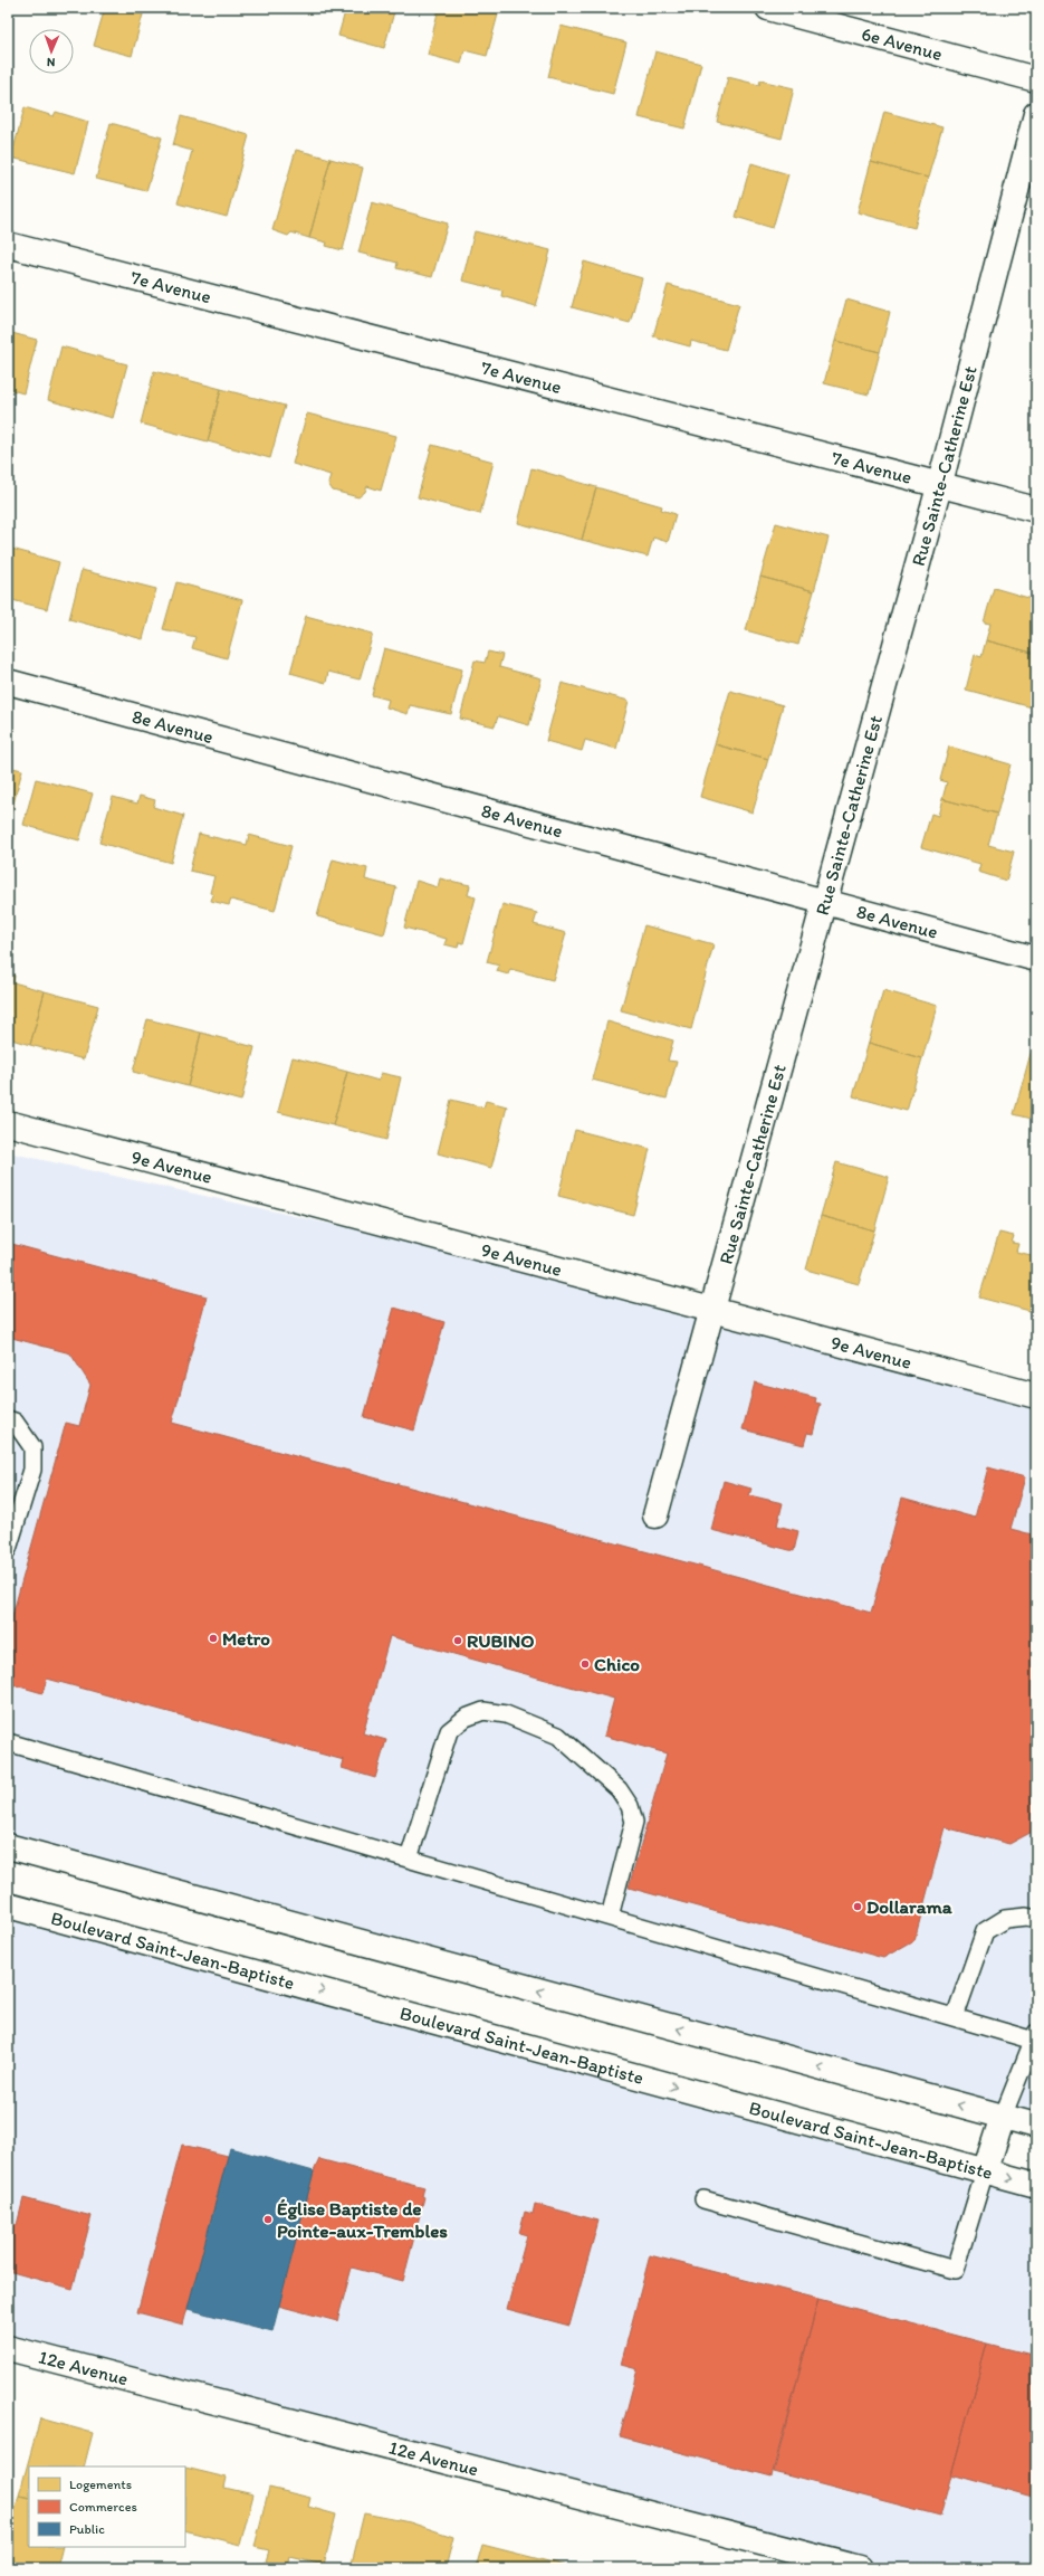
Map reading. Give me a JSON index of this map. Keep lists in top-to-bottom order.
{
  "streets": {
    "street": [
      "6e Avenue",
      "7e Avenue",
      "Rue Sainte-Catherine Est",
      "8e Avenue",
      "9e Avenue",
      "Boulevard Saint-Jean-Baptiste",
      "12e Avenue"
    ]
  },
  "crossings": [
    ["7e Avenue", "Rue Sainte-Catherine Est"],
    ["Rue Sainte-Catherine Est", "8e Avenue"],
    ["Rue Sainte-Catherine Est", "9e Avenue"]
  ],
  "places": [
    "Metro",
    "RUBINO",
    "Chico",
    "Dollarama",
    "Église Baptiste de Pointe-aux-Trembles"
  ],
  "legend": ["Logements", "Commerces", "Public"],
  "north": "bottom"
}
